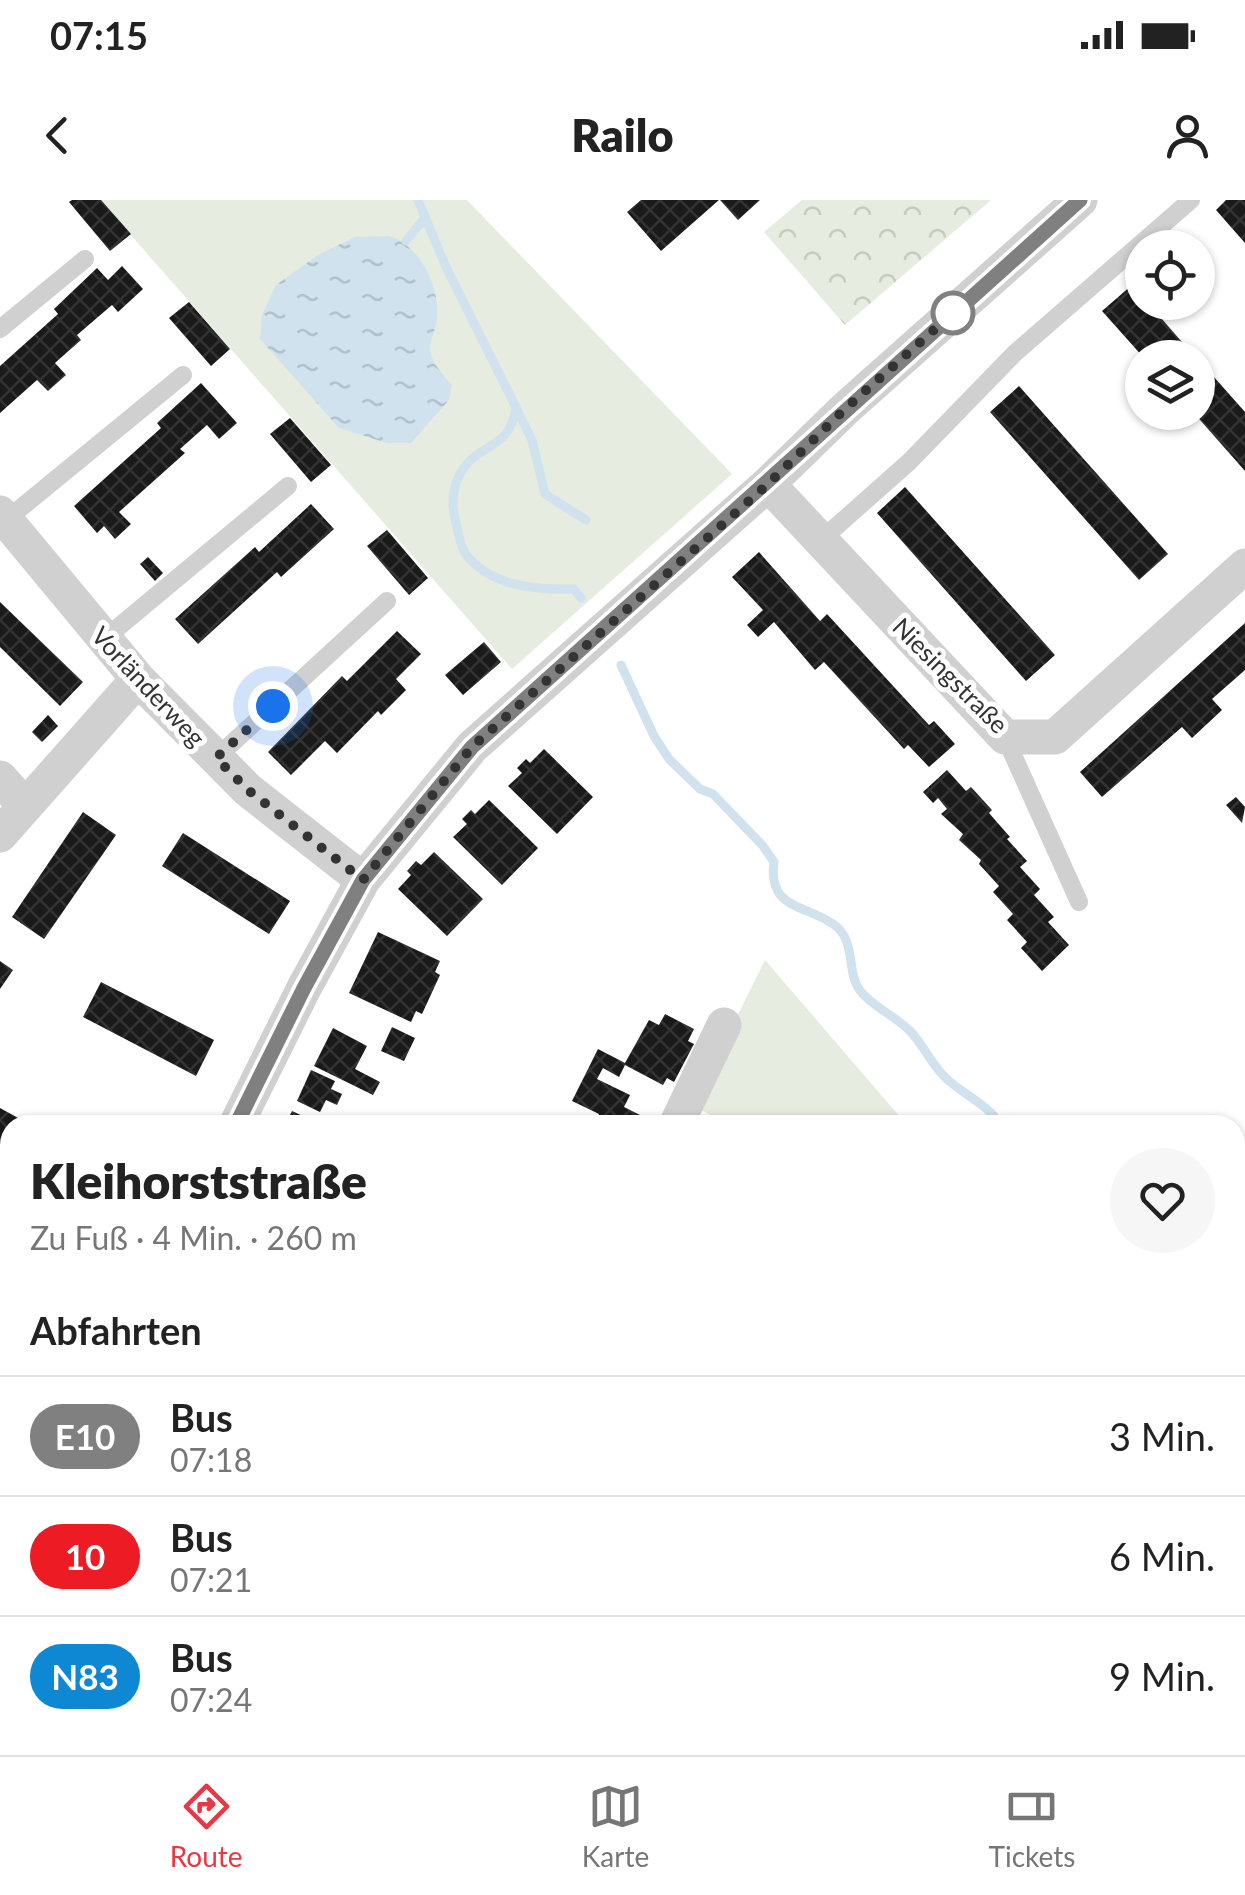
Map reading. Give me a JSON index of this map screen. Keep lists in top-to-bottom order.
{
  "streets": {
    "street": ["Niesingstraße", "Vorländerweg"]
  },
  "lines": ["bus line E10"],
  "page": {
    "status": "07:15",
    "header": "Railo",
    "heading": [
      ["Kleihorststraße", "Zu Fuß · 4 Min. · 260 m"],
      "Abfahrten"
    ],
    "list": [
      {
        "mark": "E10",
        "name": "Bus",
        "note": "07:18",
        "value": "3 Min."
      },
      {
        "mark": "10",
        "name": "Bus",
        "note": "07:21",
        "value": "6 Min."
      },
      {
        "mark": "N83",
        "name": "Bus",
        "note": "07:24",
        "value": "9 Min."
      }
    ],
    "tabs": ["Route", "Karte", "Tickets"]
  }
}
